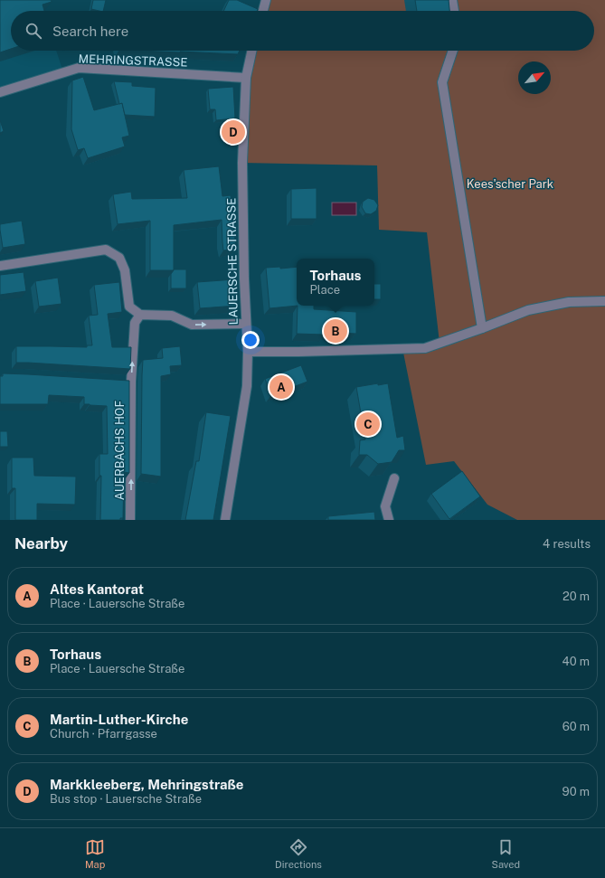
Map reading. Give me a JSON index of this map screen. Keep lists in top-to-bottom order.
{
  "streets": {
    "street": ["MEHRINGSTRASSE", "LAUERSCHE STRASSE", "AUERBACHS HOF"]
  },
  "crossings": [
    ["MEHRINGSTRASSE", "LAUERSCHE STRASSE"]
  ],
  "one_way": ["AUERBACHS HOF"],
  "parks": ["Kees'scher Park"],
  "north": "top right",
  "page": {
    "search": "Search here",
    "pins": [
      "D",
      "B",
      "A",
      "C"
    ],
    "popup": ["Torhaus", "Place"],
    "heading": ["Nearby", "4 results"],
    "list": [
      {
        "mark": "A",
        "name": "Altes Kantorat",
        "note": "Place · Lauersche Straße",
        "value": "20 m"
      },
      {
        "mark": "B",
        "name": "Torhaus",
        "note": "Place · Lauersche Straße",
        "value": "40 m"
      },
      {
        "mark": "C",
        "name": "Martin-Luther-Kirche",
        "note": "Church · Pfarrgasse",
        "value": "60 m"
      },
      {
        "mark": "D",
        "name": "Markkleeberg, Mehringstraße",
        "note": "Bus stop · Lauersche Straße",
        "value": "90 m"
      }
    ],
    "nav": ["Map", "Directions", "Saved"]
  }
}
